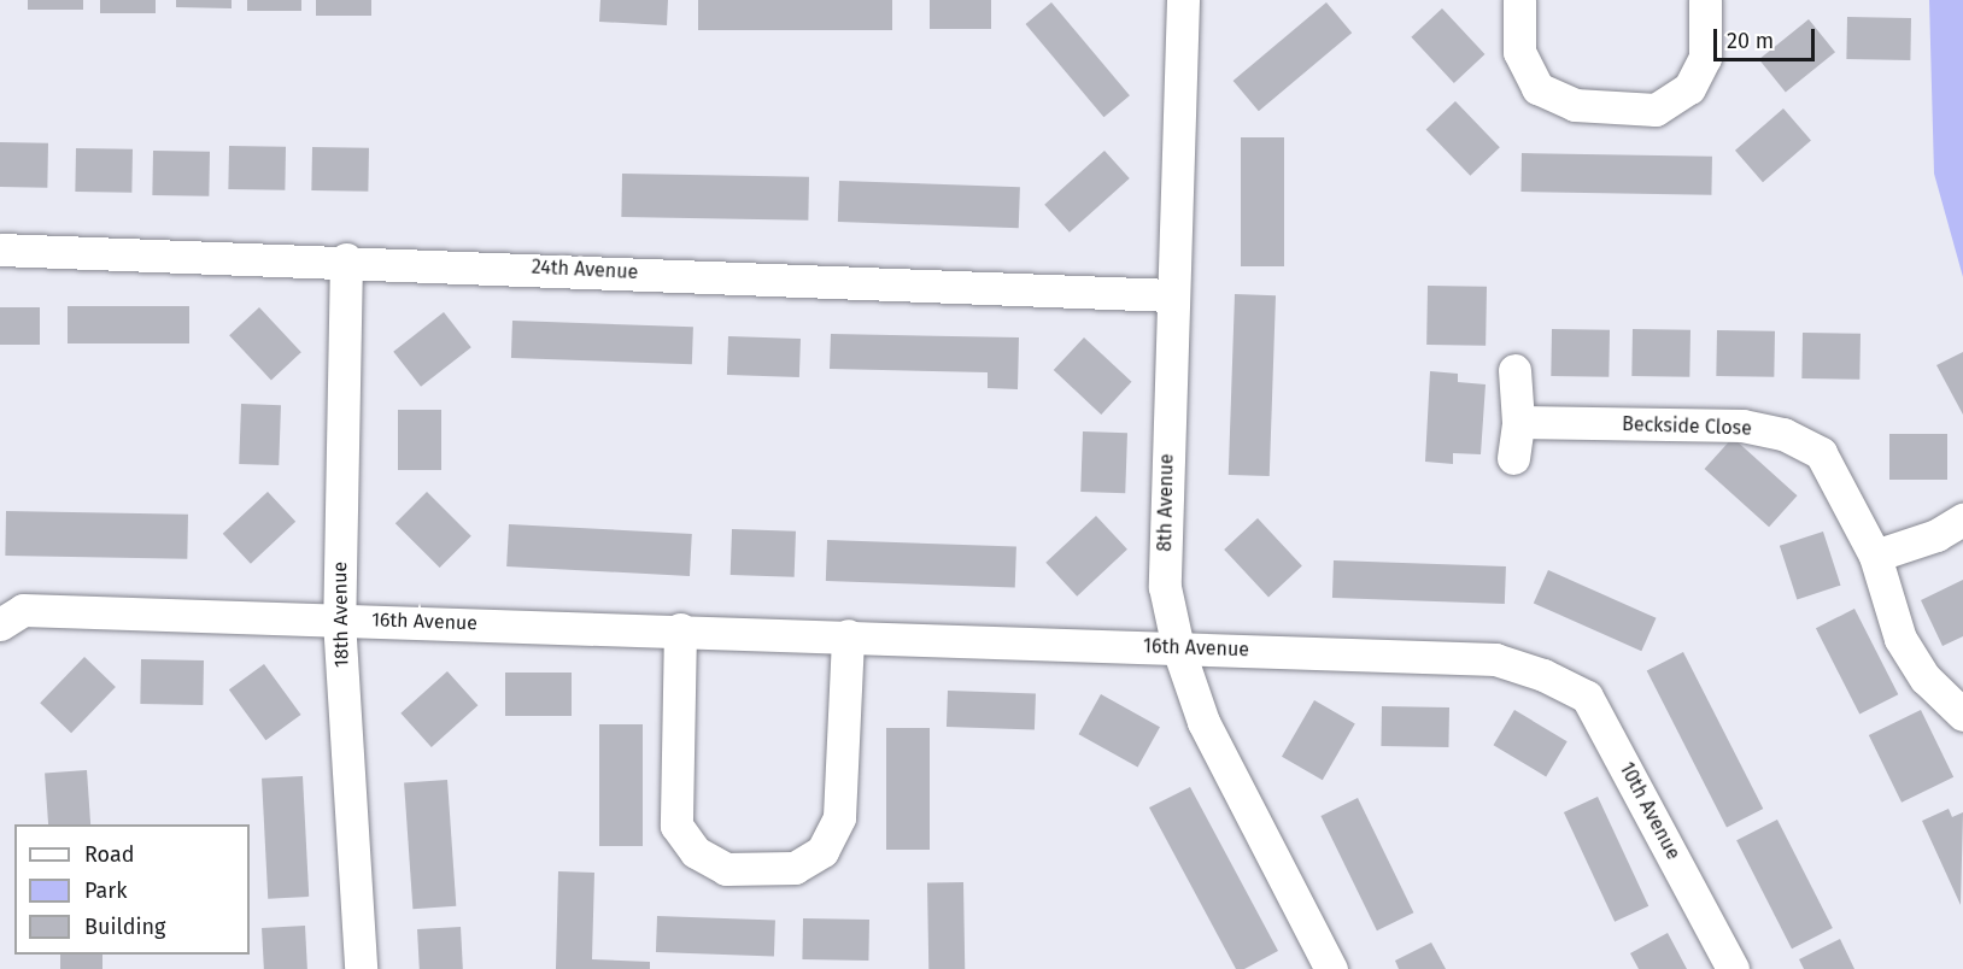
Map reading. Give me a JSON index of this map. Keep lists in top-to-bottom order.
{
  "streets": {
    "street": [
      "24th Avenue",
      "Beckside Close",
      "8th Avenue",
      "18th Avenue",
      "16th Avenue",
      "10th Avenue"
    ]
  },
  "crossings": [
    ["24th Avenue", "8th Avenue"],
    ["24th Avenue", "18th Avenue"],
    ["8th Avenue", "16th Avenue"],
    ["18th Avenue", "16th Avenue"],
    ["16th Avenue", "10th Avenue"]
  ],
  "legend": ["Road", "Park", "Building"],
  "scale_bar": "20 m"
}
